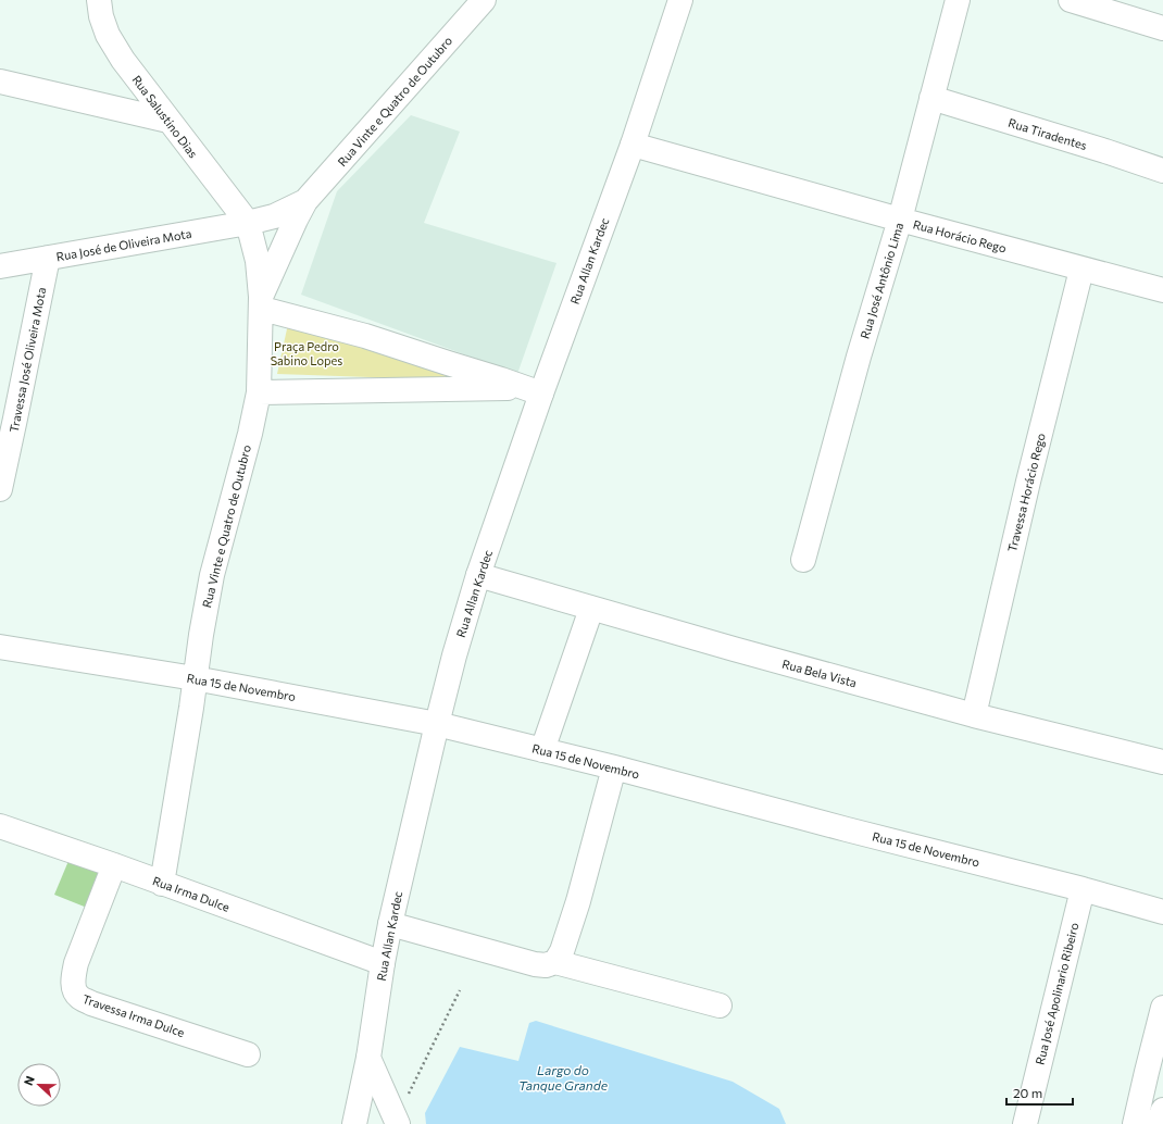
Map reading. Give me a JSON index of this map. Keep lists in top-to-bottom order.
{
  "streets": {
    "street": [
      "Rua Vinte e Quatro de Outubro",
      "Rua Salustino Dias",
      "Rua Tiradentes",
      "Rua Horácio Rego",
      "Rua José de Oliveira Mota",
      "Rua Allan Kardec",
      "Rua José Antônio Lima",
      "Travessa José Oliveira Mota",
      "Travessa Horácio Rego",
      "Rua Bela Vista",
      "Rua 15 de Novembro",
      "Rua Irma Dulce",
      "Rua José Apolinario Ribeiro",
      "Travessa Irma Dulce"
    ]
  },
  "crossings": [
    ["Rua Vinte e Quatro de Outubro", "Rua Salustino Dias"],
    ["Rua Vinte e Quatro de Outubro", "Rua José de Oliveira Mota"],
    ["Rua Vinte e Quatro de Outubro", "Rua 15 de Novembro"],
    ["Rua Vinte e Quatro de Outubro", "Rua Irma Dulce"],
    ["Rua Salustino Dias", "Rua José de Oliveira Mota"],
    ["Rua Tiradentes", "Rua José Antônio Lima"],
    ["Rua Horácio Rego", "Rua Allan Kardec"],
    ["Rua Horácio Rego", "Rua José Antônio Lima"],
    ["Rua Horácio Rego", "Travessa Horácio Rego"],
    ["Rua José de Oliveira Mota", "Travessa José Oliveira Mota"],
    ["Rua Allan Kardec", "Rua Bela Vista"],
    ["Rua Allan Kardec", "Rua 15 de Novembro"],
    ["Rua Allan Kardec", "Rua Irma Dulce"],
    ["Travessa Horácio Rego", "Rua Bela Vista"],
    ["Rua 15 de Novembro", "Rua José Apolinario Ribeiro"],
    ["Rua Irma Dulce", "Travessa Irma Dulce"]
  ],
  "water": ["Largo do Tanque Grande"],
  "parks": ["Praça Pedro Sabino Lopes"],
  "scale_bar": "20 m",
  "north": "left"
}
